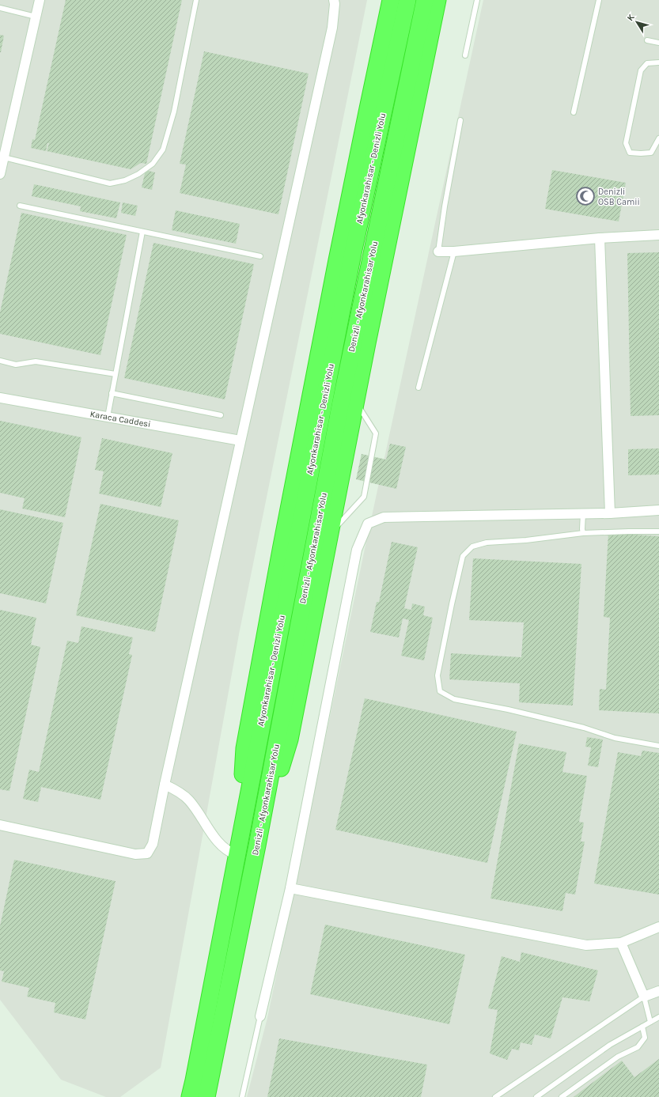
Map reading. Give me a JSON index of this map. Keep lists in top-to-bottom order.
{
  "streets": {
    "highway": ["Afyonkarahisar - Denizli Yolu", "Denizli - Afyonkarahisar Yolu"],
    "street": ["Karaca Caddesi"]
  },
  "places": {
    "mosque": ["Denizli OSB Camii"]
  },
  "north": "top left"
}
